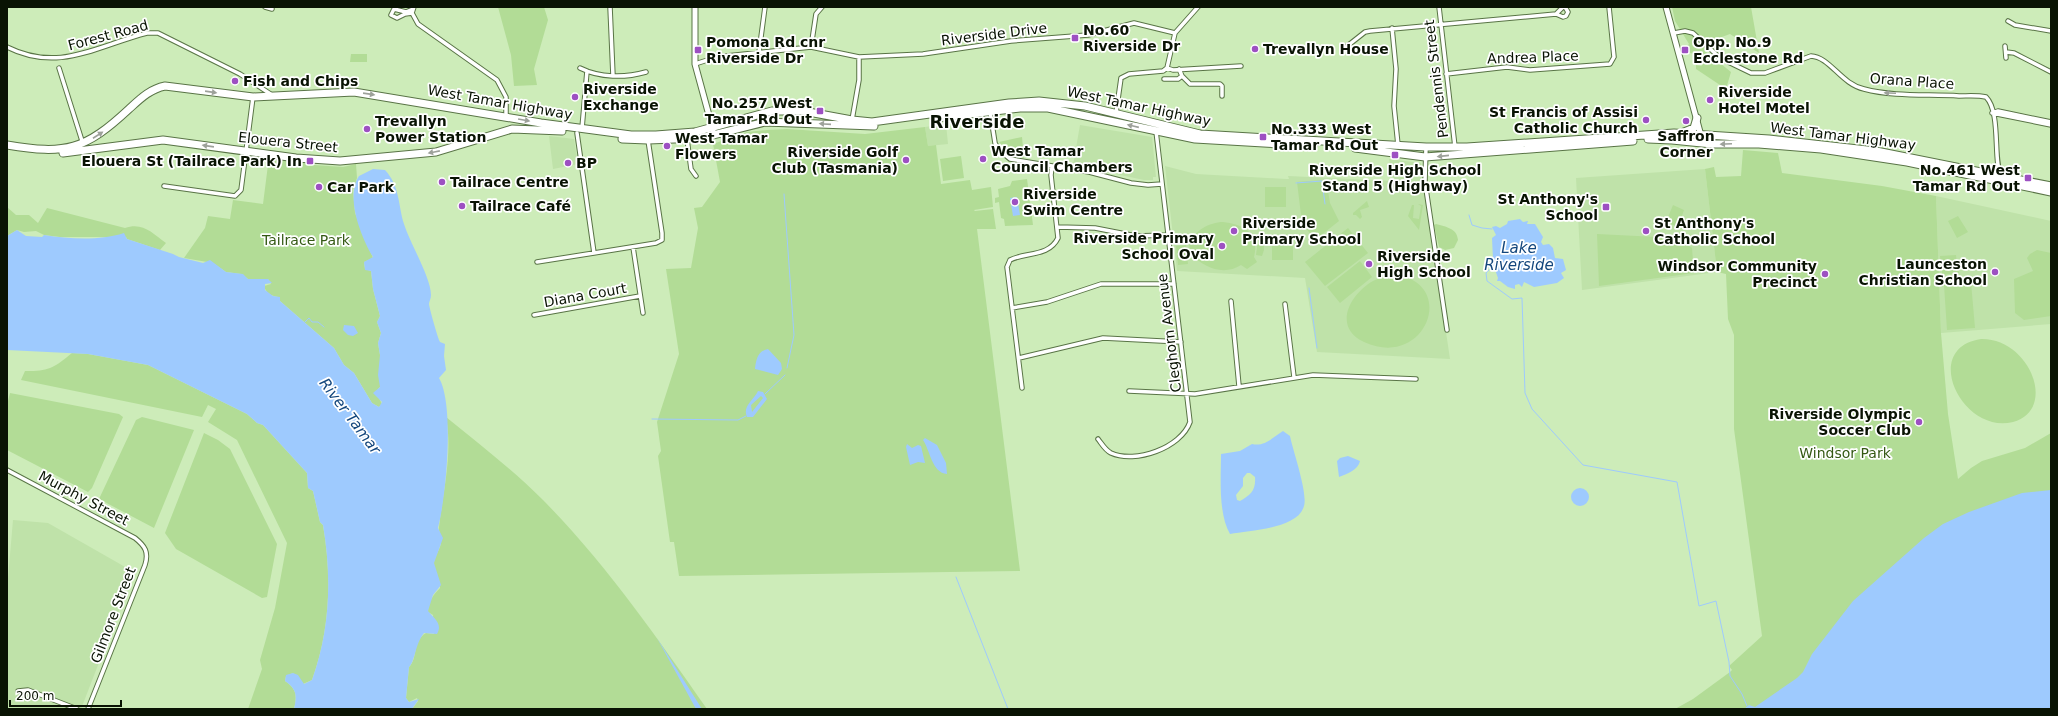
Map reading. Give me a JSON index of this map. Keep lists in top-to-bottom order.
{
  "streets": {
    "highway": ["West Tamar Highway", "Elouera Street"],
    "street": [
      "Riverside Drive",
      "Forest Road",
      "Andrea Place",
      "Pendennis Street",
      "Orana Place",
      "Diana Court",
      "Cleghorn Avenue",
      "Murphy Street",
      "Gilmore Street"
    ]
  },
  "crossings": [
    ["Forest Road", "West Tamar Highway"],
    ["Andrea Place", "Pendennis Street"],
    ["Pendennis Street", "West Tamar Highway"],
    ["Orana Place", "West Tamar Highway"],
    ["West Tamar Highway", "Elouera Street"],
    ["West Tamar Highway", "Cleghorn Avenue"],
    ["Murphy Street", "Gilmore Street"]
  ],
  "one_way": ["Orana Place", "Elouera Street"],
  "districts": ["Riverside"],
  "water": ["Lake Riverside", "River Tamar"],
  "parks": ["Tailrace Park", "Windsor Park"],
  "places": {
    "transit": [
      "No.60 Riverside Dr",
      "Pomona Rd cnr Riverside Dr",
      "Opp. No.9 Ecclestone Rd",
      "No.257 West Tamar Rd Out",
      "No.333 West Tamar Rd Out",
      "Riverside High School Stand 5 (Highway)",
      "Elouera St (Tailrace Park) In",
      "No.461 West Tamar Rd Out",
      "St Anthony's School"
    ],
    "other": [
      "Trevallyn House",
      "Fish and Chips",
      "Riverside Exchange",
      "Riverside Hotel Motel",
      "St Francis of Assisi Catholic Church",
      "Saffron Corner",
      "Trevallyn Power Station",
      "West Tamar Flowers",
      "West Tamar Council Chambers",
      "Riverside Golf Club (Tasmania)",
      "BP",
      "Tailrace Centre",
      "Car Park",
      "Riverside Swim Centre",
      "Tailrace Café",
      "Riverside Primary School",
      "St Anthony's Catholic School",
      "Riverside Primary School Oval",
      "Riverside High School",
      "Launceston Christian School",
      "Windsor Community Precinct",
      "Riverside Olympic Soccer Club"
    ]
  },
  "scale_bar": "200 m"
}
